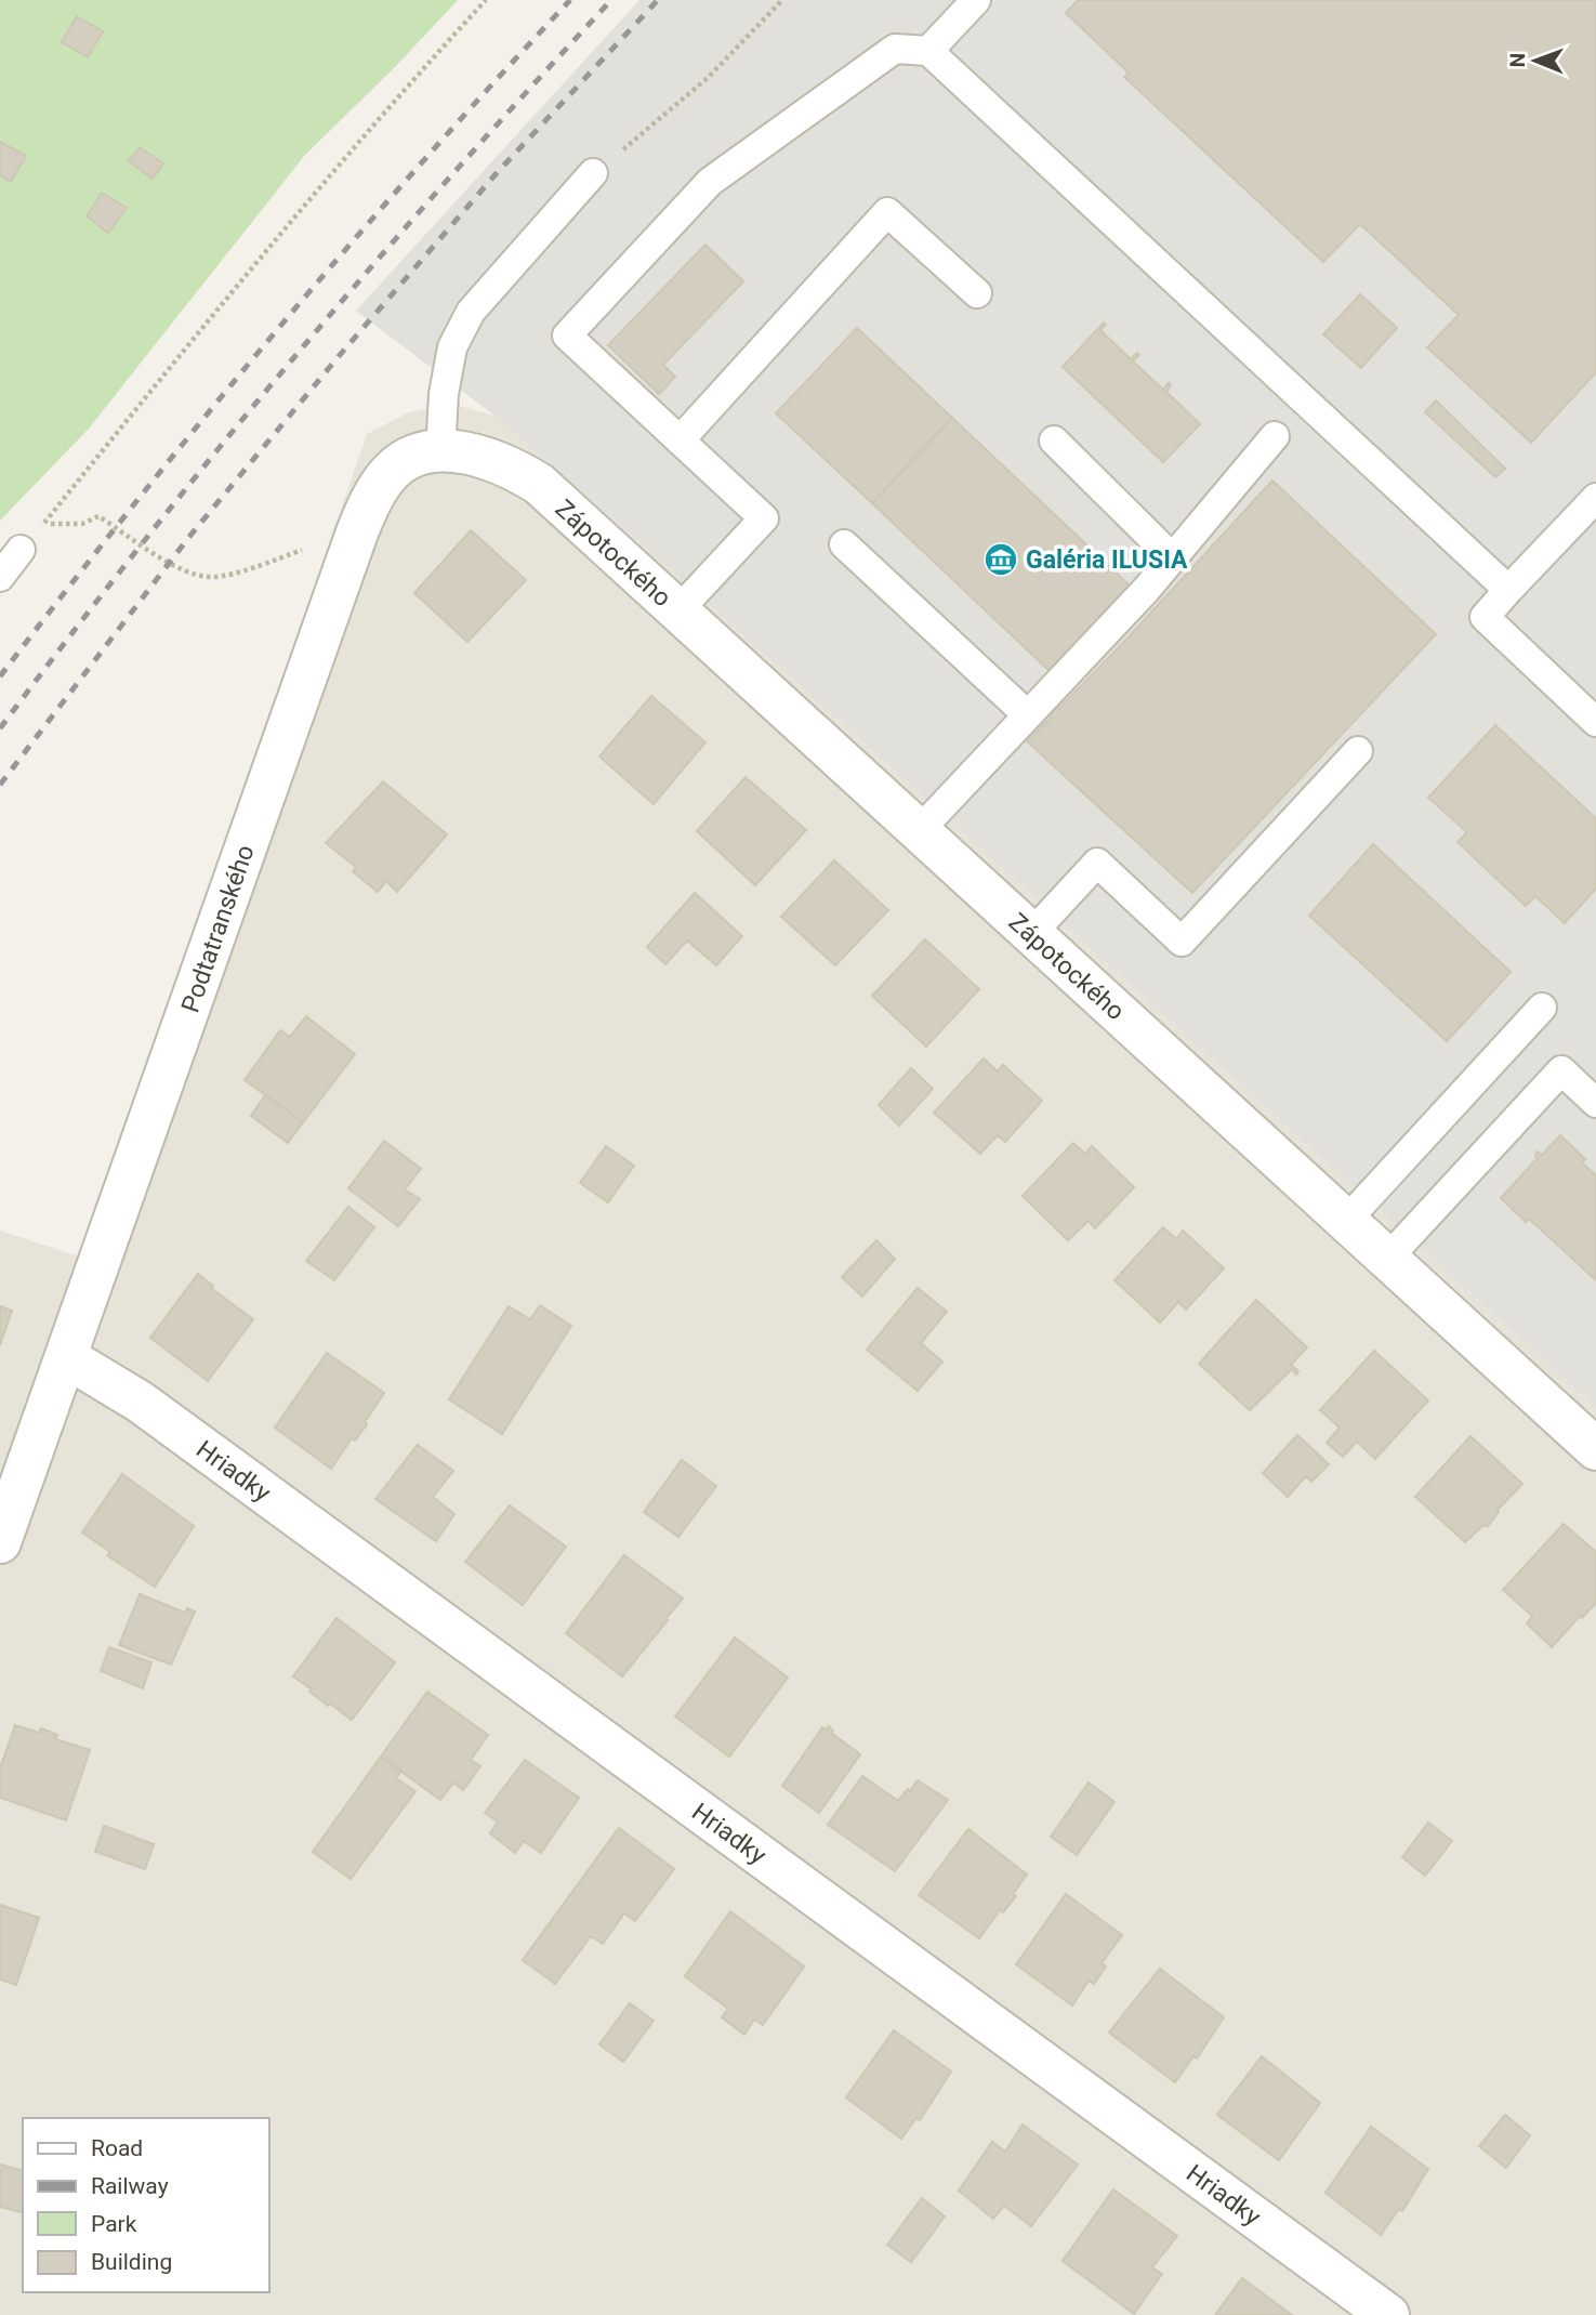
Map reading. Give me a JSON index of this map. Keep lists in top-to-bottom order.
{
  "streets": {
    "street": ["Zápotockého", "Podtatranského", "Hriadky"]
  },
  "crossings": [
    ["Zápotockého", "Podtatranského"],
    ["Podtatranského", "Hriadky"]
  ],
  "places": {
    "museum": ["Galéria ILUSIA"]
  },
  "legend": [
    "Road",
    "Railway",
    "Park",
    "Building"
  ],
  "north": "left"
}
